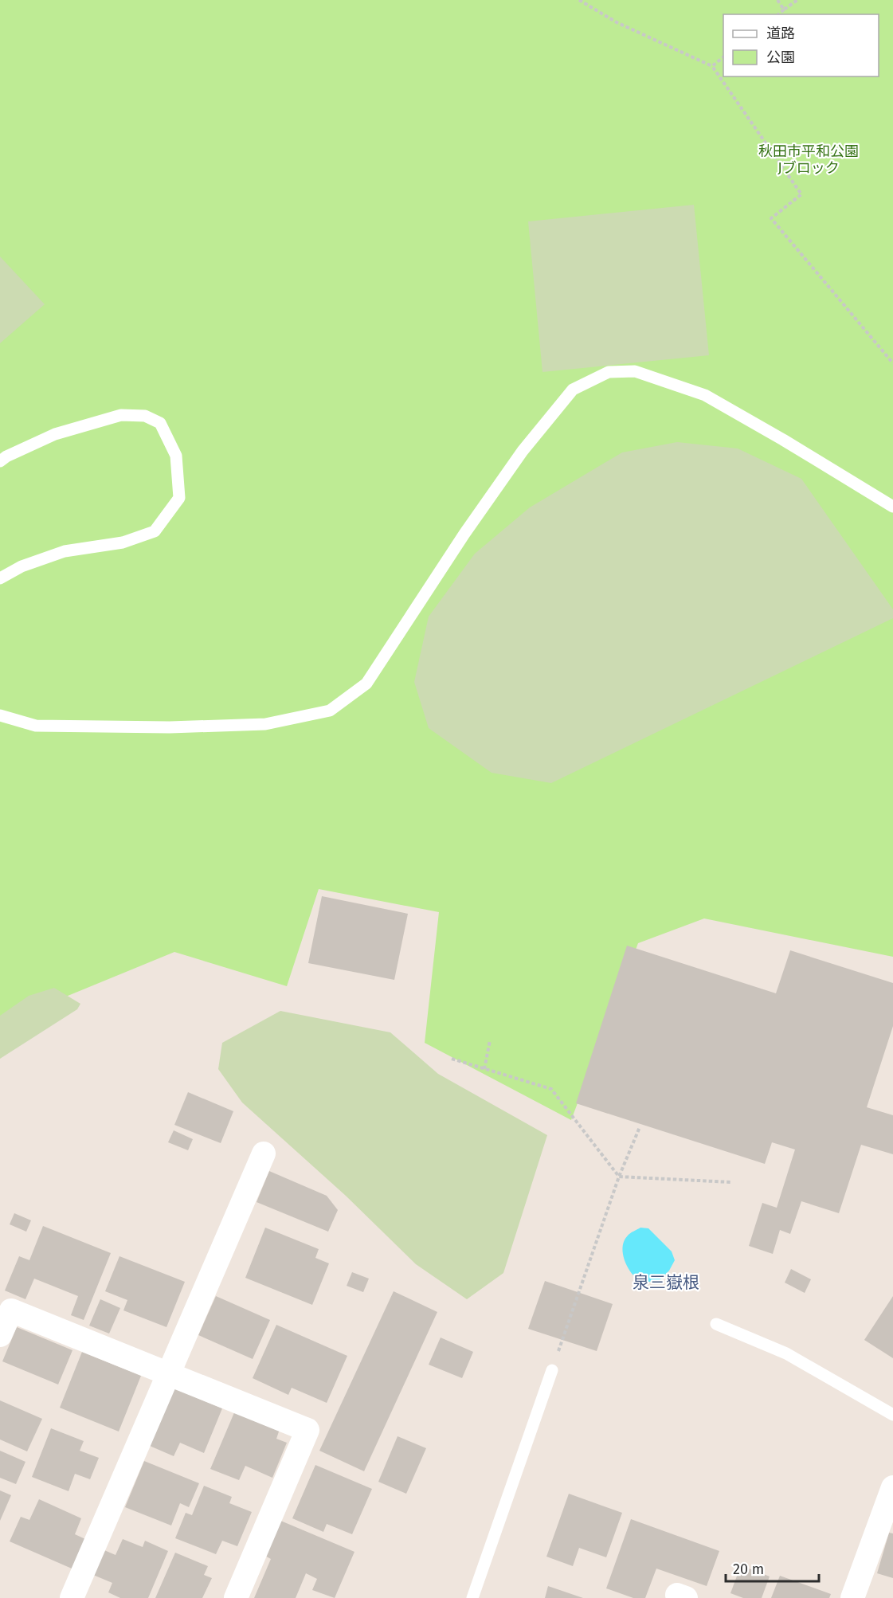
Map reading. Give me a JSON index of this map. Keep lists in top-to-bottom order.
{
  "districts": ["泉三嶽根"],
  "parks": ["秋田市平和公園 Jブロック"],
  "legend": ["道路", "公園"],
  "scale_bar": "20 m"
}
